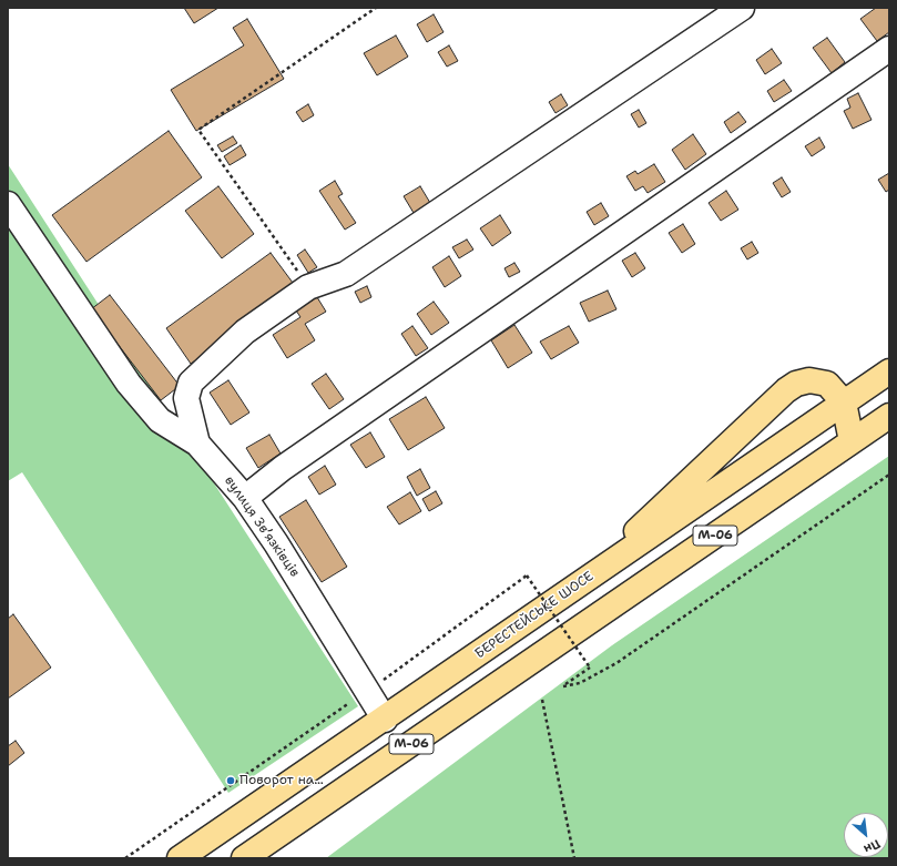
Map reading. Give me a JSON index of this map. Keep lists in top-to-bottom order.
{
  "streets": {
    "highway": ["М-06", "БЕРЕСТЕЙСЬКЕ ШОСЕ"],
    "street": ["вулиця Звʼязківців"]
  },
  "crossings": [
    ["вулиця Звʼязківців", "БЕРЕСТЕЙСЬКЕ ШОСЕ"]
  ],
  "places": ["Поворот на..."],
  "north": "bottom right"
}
